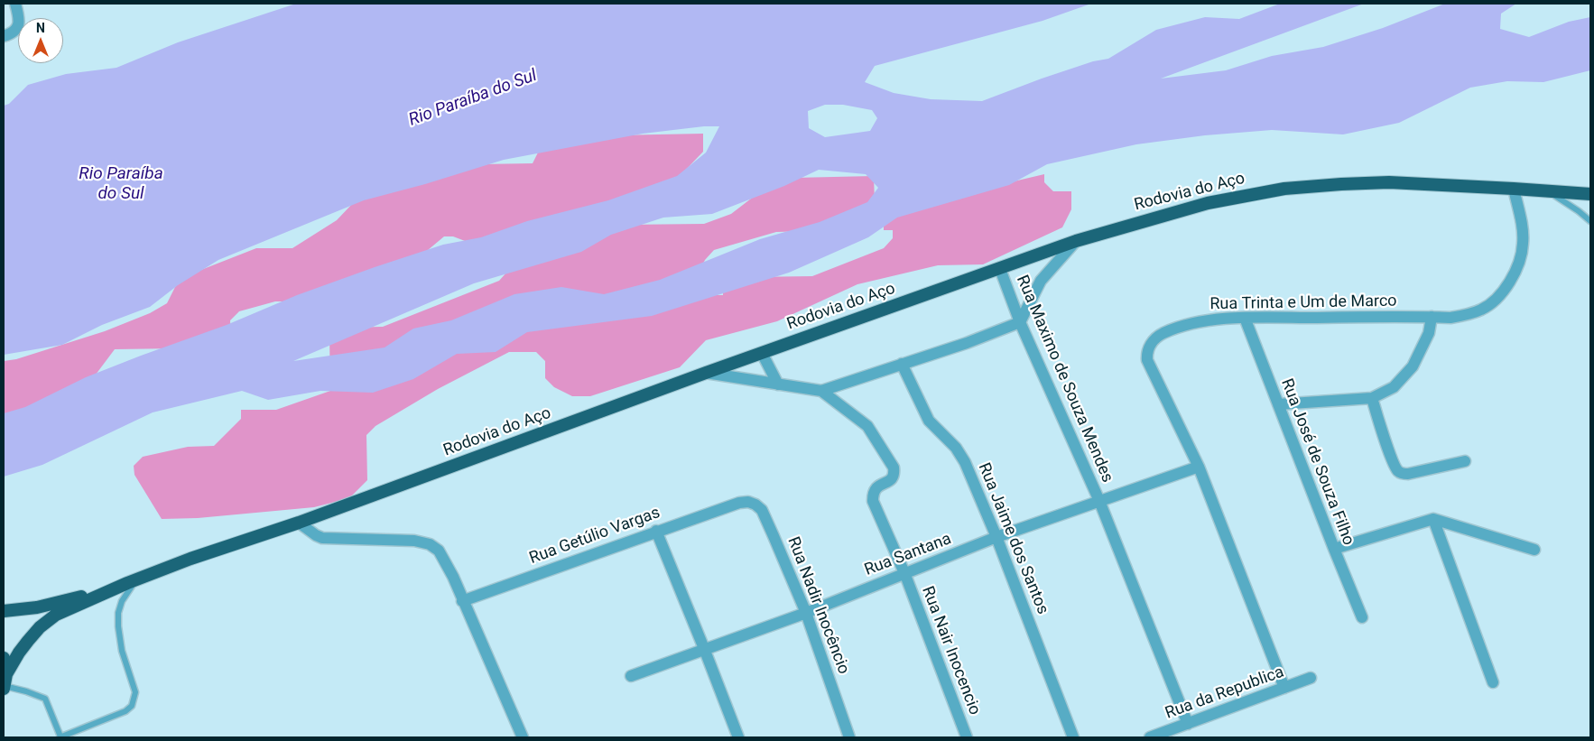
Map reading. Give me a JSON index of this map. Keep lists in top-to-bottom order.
{
  "streets": {
    "highway": ["Rodovia do Aço"],
    "street": [
      "Rua Trinta e Um de Marco",
      "Rua Maximo de Souza Mendes",
      "Rua José de Souza Filho",
      "Rua Getúlio Vargas",
      "Rua Jaime dos Santos",
      "Rua Santana",
      "Rua Nadir Inocêncio",
      "Rua Nair Inocencio",
      "Rua da Republica"
    ]
  },
  "crossings": [
    ["Rodovia do Aço", "Rua Trinta e Um de Marco"],
    ["Rodovia do Aço", "Rua Maximo de Souza Mendes"],
    ["Rua Trinta e Um de Marco", "Rua José de Souza Filho"],
    ["Rua Trinta e Um de Marco", "Rua Santana"],
    ["Rua Trinta e Um de Marco", "Rua da Republica"],
    ["Rua Maximo de Souza Mendes", "Rua Santana"],
    ["Rua Getúlio Vargas", "Rua Nadir Inocêncio"],
    ["Rua Jaime dos Santos", "Rua Santana"],
    ["Rua Santana", "Rua Nadir Inocêncio"],
    ["Rua Santana", "Rua Nair Inocencio"]
  ],
  "water": ["Rio Paraíba do Sul"],
  "north": "top"
}
